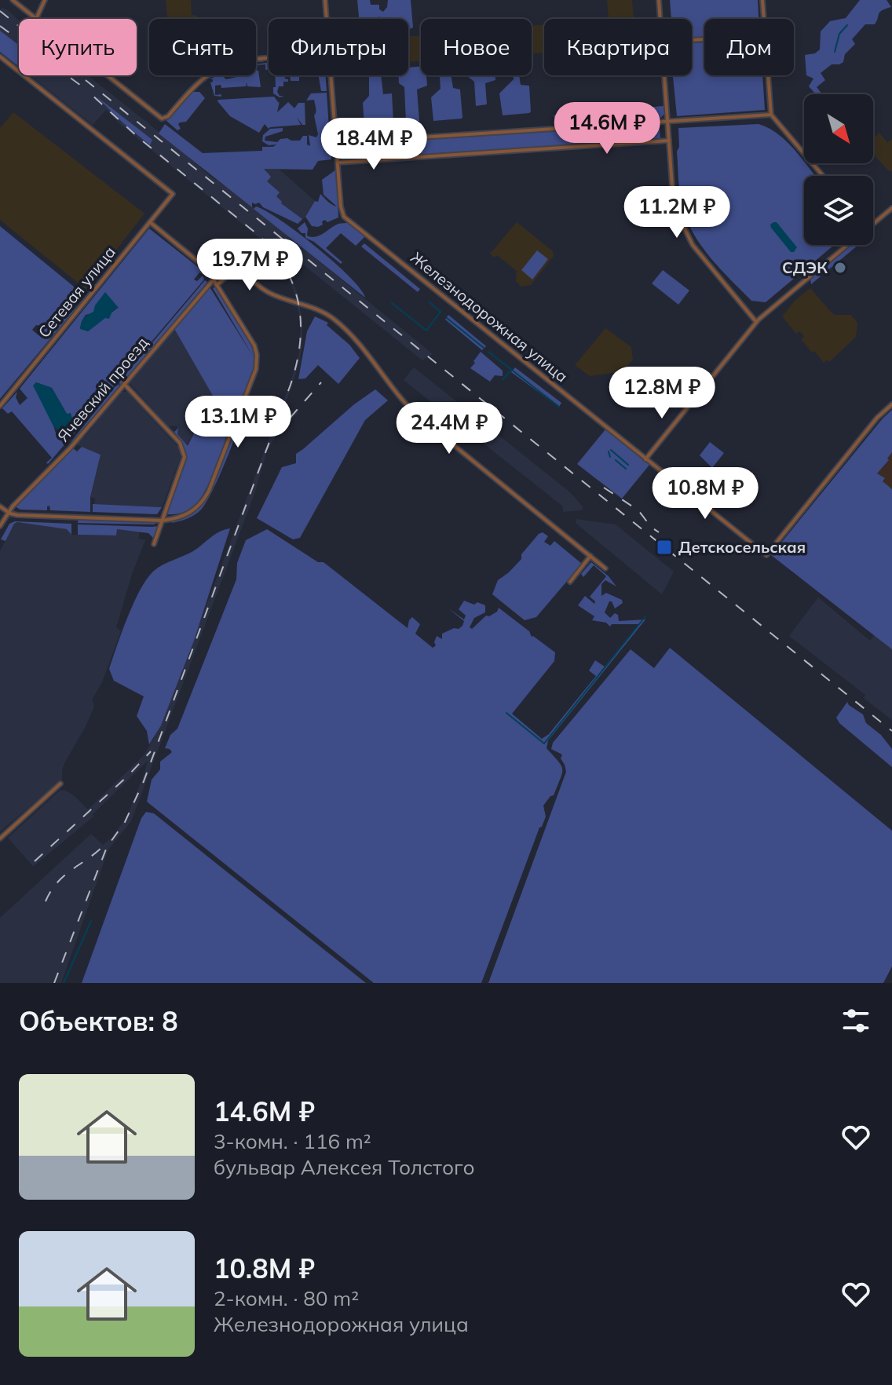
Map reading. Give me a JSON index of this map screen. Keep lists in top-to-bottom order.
{
  "streets": {
    "street": ["Сетевая улица", "Железнодорожная улица", "Ячевский проезд"]
  },
  "places": {
    "other": ["СДЭК"],
    "transit": ["Детскосельская"]
  },
  "north": "bottom right",
  "page": {
    "chip": [
      "Купить",
      "Снять",
      "Фильтры",
      "Новое",
      "Квартира",
      "Дом"
    ],
    "price": [
      "14.6M ₽",
      "18.4M ₽",
      "11.2M ₽",
      "19.7M ₽",
      "12.8M ₽",
      "13.1M ₽",
      "24.4M ₽",
      "10.8M ₽"
    ],
    "heading": "Объектов: 8",
    "list": [
      {
        "name": "14.6M ₽",
        "note": "3-комн. · 116 m² · бульвар Алексея Толстого"
      },
      {
        "name": "10.8M ₽",
        "note": "2-комн. · 80 m² · Железнодорожная улица"
      }
    ]
  }
}
